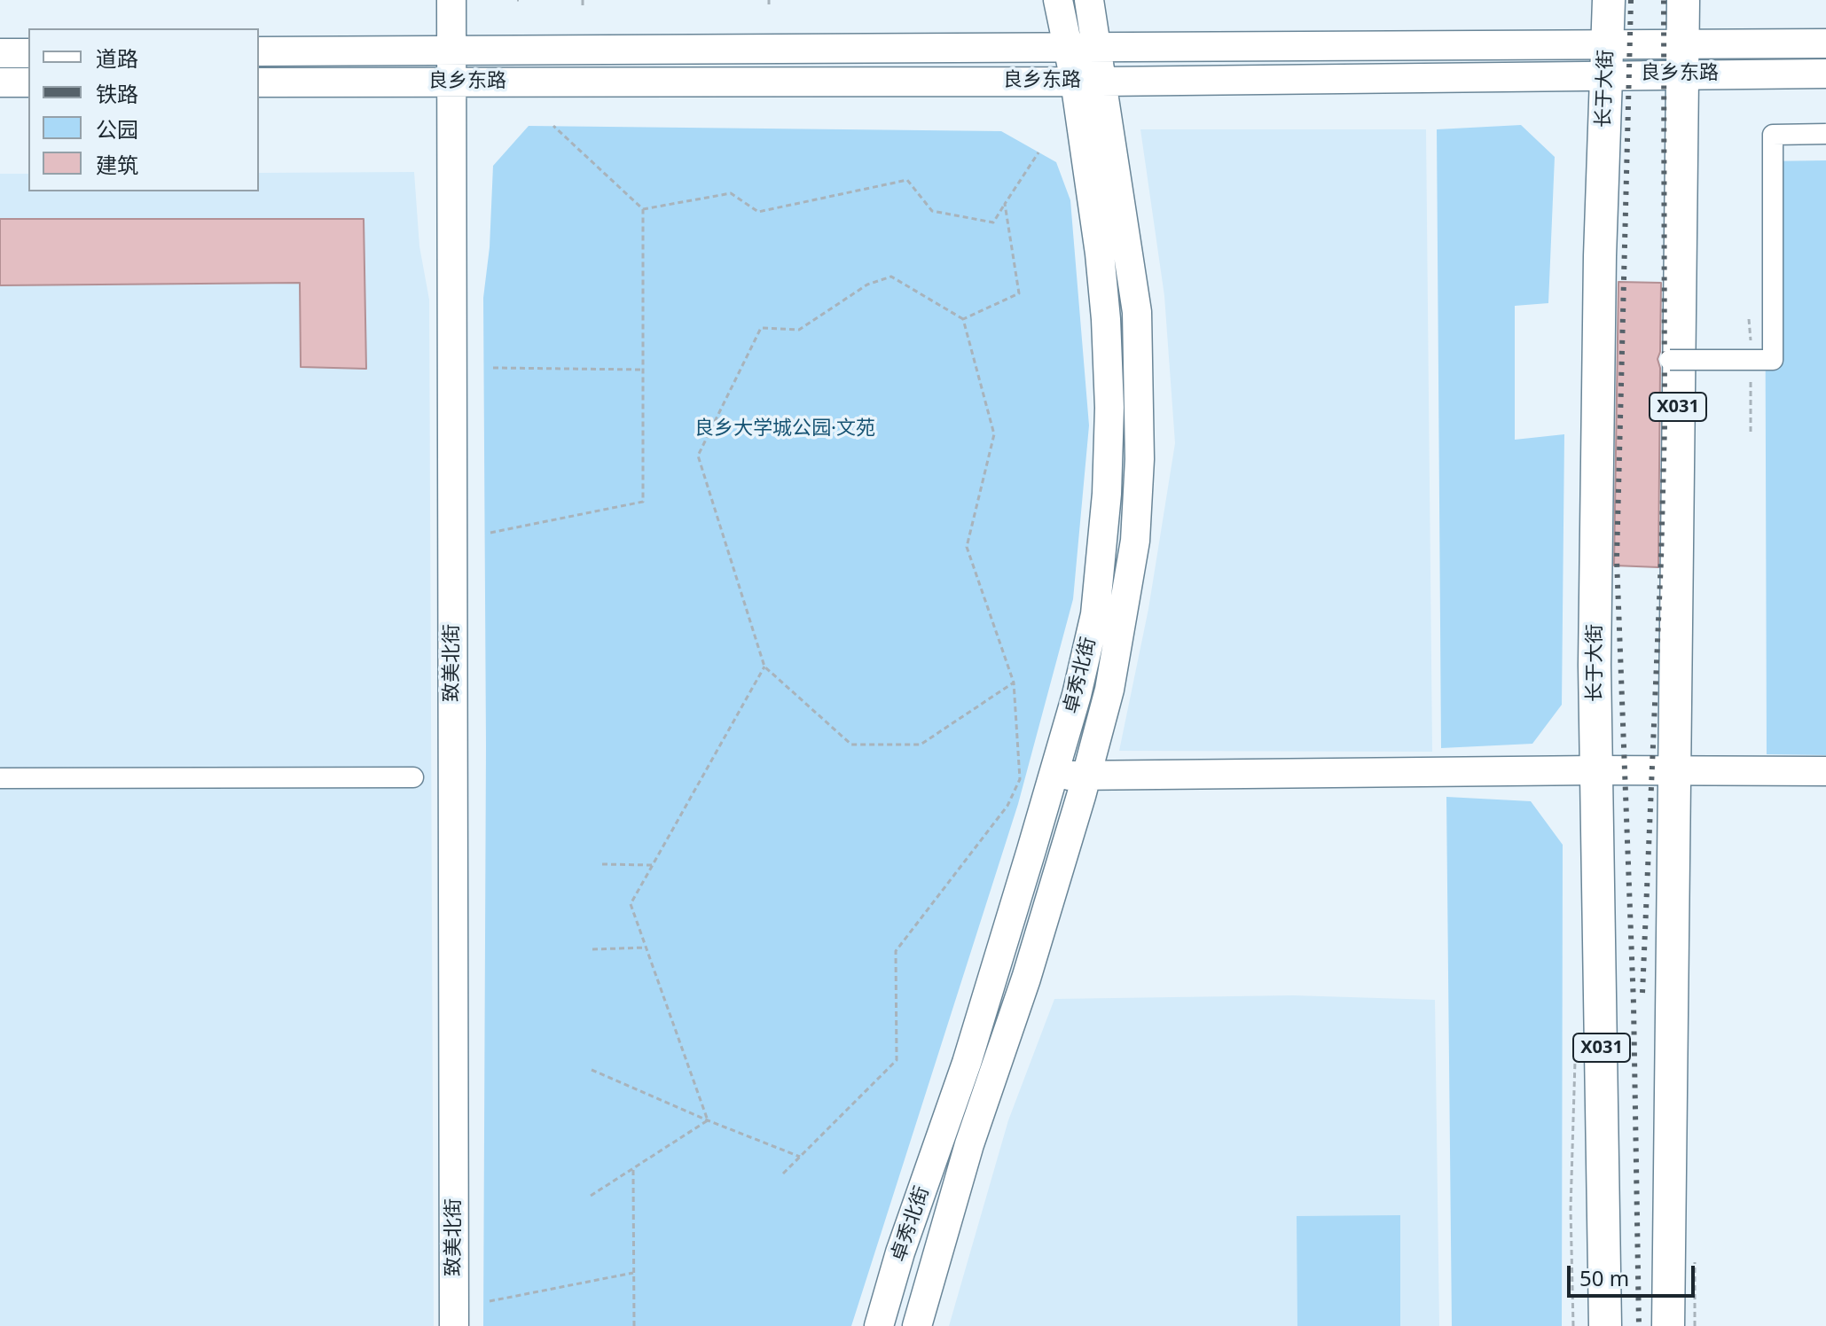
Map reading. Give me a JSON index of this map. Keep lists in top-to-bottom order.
{
  "streets": {
    "main road": [
      "良乡东路",
      "长于大街",
      "X031",
      "致美北街",
      "卓秀北街"
    ]
  },
  "crossings": [
    ["良乡东路", "长于大街"],
    ["良乡东路", "X031"],
    ["良乡东路", "致美北街"],
    ["良乡东路", "卓秀北街"]
  ],
  "parks": ["良乡大学城公园·文苑"],
  "legend": [
    "道路",
    "铁路",
    "公园",
    "建筑"
  ],
  "scale_bar": "50 m"
}
